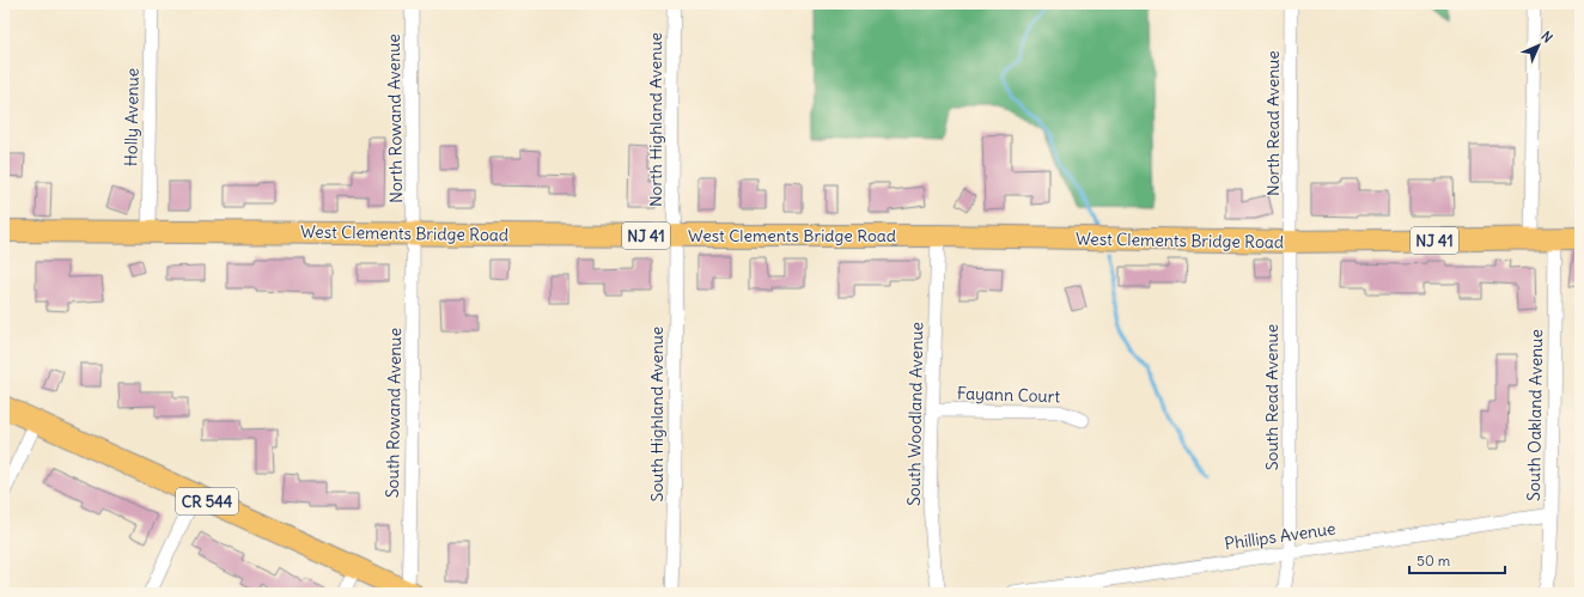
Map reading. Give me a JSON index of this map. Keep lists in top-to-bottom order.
{
  "streets": {
    "main road": ["West Clements Bridge Road", "NJ 41", "CR 544"],
    "street": [
      "Holly Avenue",
      "North Rowand Avenue",
      "North Highland Avenue",
      "North Read Avenue",
      "Fayann Court",
      "South Read Avenue",
      "South Rowand Avenue",
      "South Highland Avenue",
      "South Woodland Avenue",
      "South Oakland Avenue",
      "Phillips Avenue"
    ]
  },
  "crossings": [
    ["Holly Avenue", "West Clements Bridge Road"],
    ["North Rowand Avenue", "West Clements Bridge Road"],
    ["North Rowand Avenue", "South Rowand Avenue"],
    ["North Highland Avenue", "West Clements Bridge Road"],
    ["North Highland Avenue", "South Highland Avenue"],
    ["North Read Avenue", "West Clements Bridge Road"],
    ["North Read Avenue", "South Read Avenue"],
    ["West Clements Bridge Road", "South Read Avenue"],
    ["West Clements Bridge Road", "South Rowand Avenue"],
    ["West Clements Bridge Road", "South Highland Avenue"],
    ["West Clements Bridge Road", "South Woodland Avenue"],
    ["West Clements Bridge Road", "South Oakland Avenue"],
    ["Fayann Court", "South Woodland Avenue"],
    ["South Read Avenue", "Phillips Avenue"],
    ["South Rowand Avenue", "CR 544"],
    ["South Oakland Avenue", "Phillips Avenue"]
  ],
  "scale_bar": "50 m",
  "north": "top right"
}
